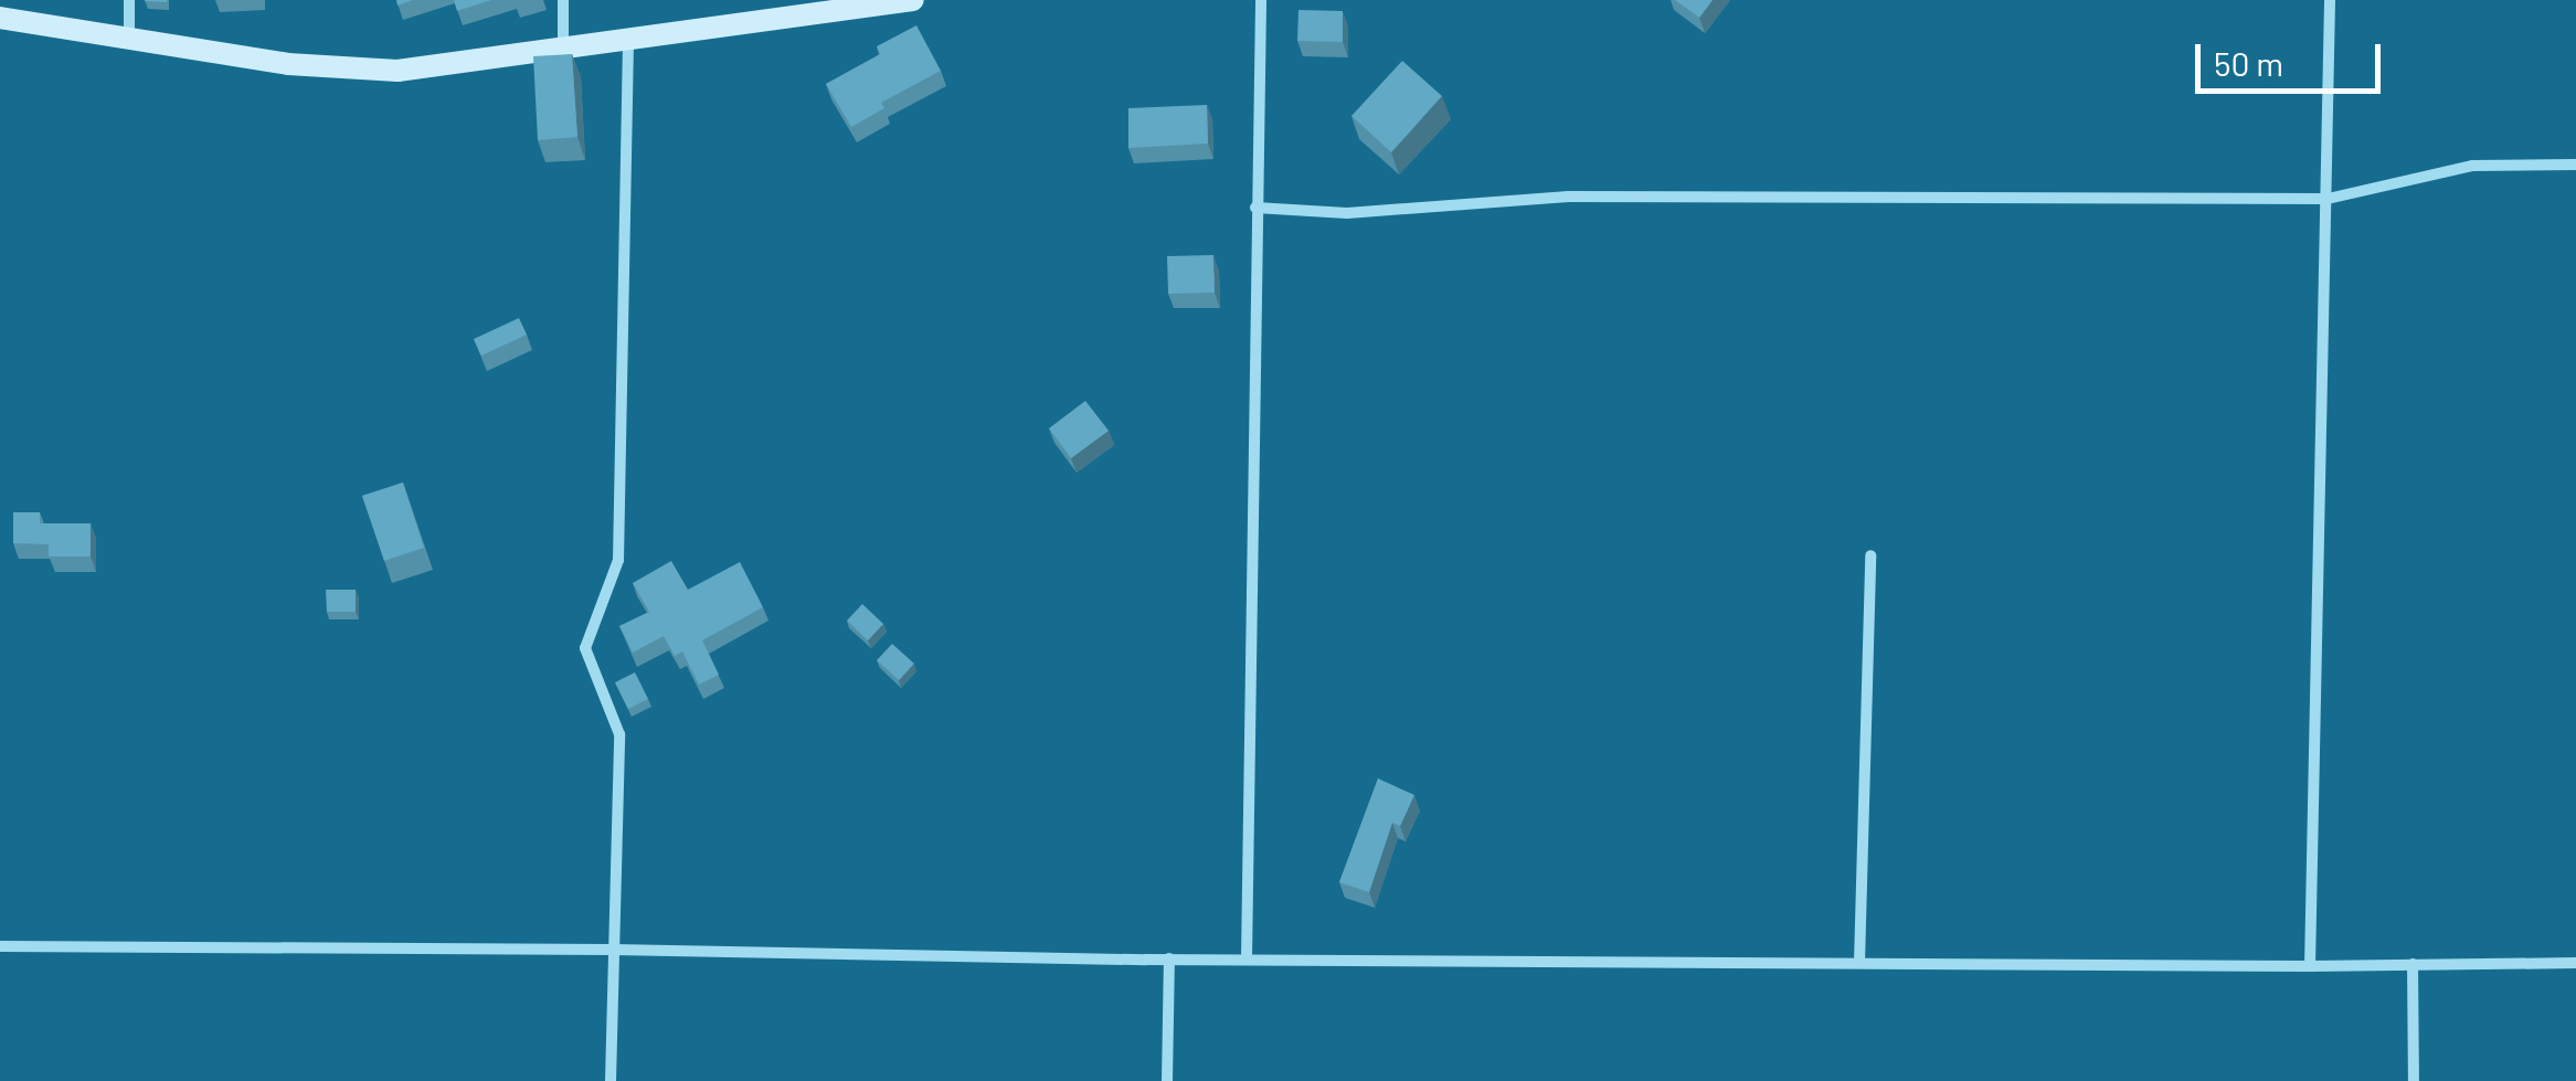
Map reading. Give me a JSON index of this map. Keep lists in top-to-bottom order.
{
  "scale_bar": "50 m"
}
